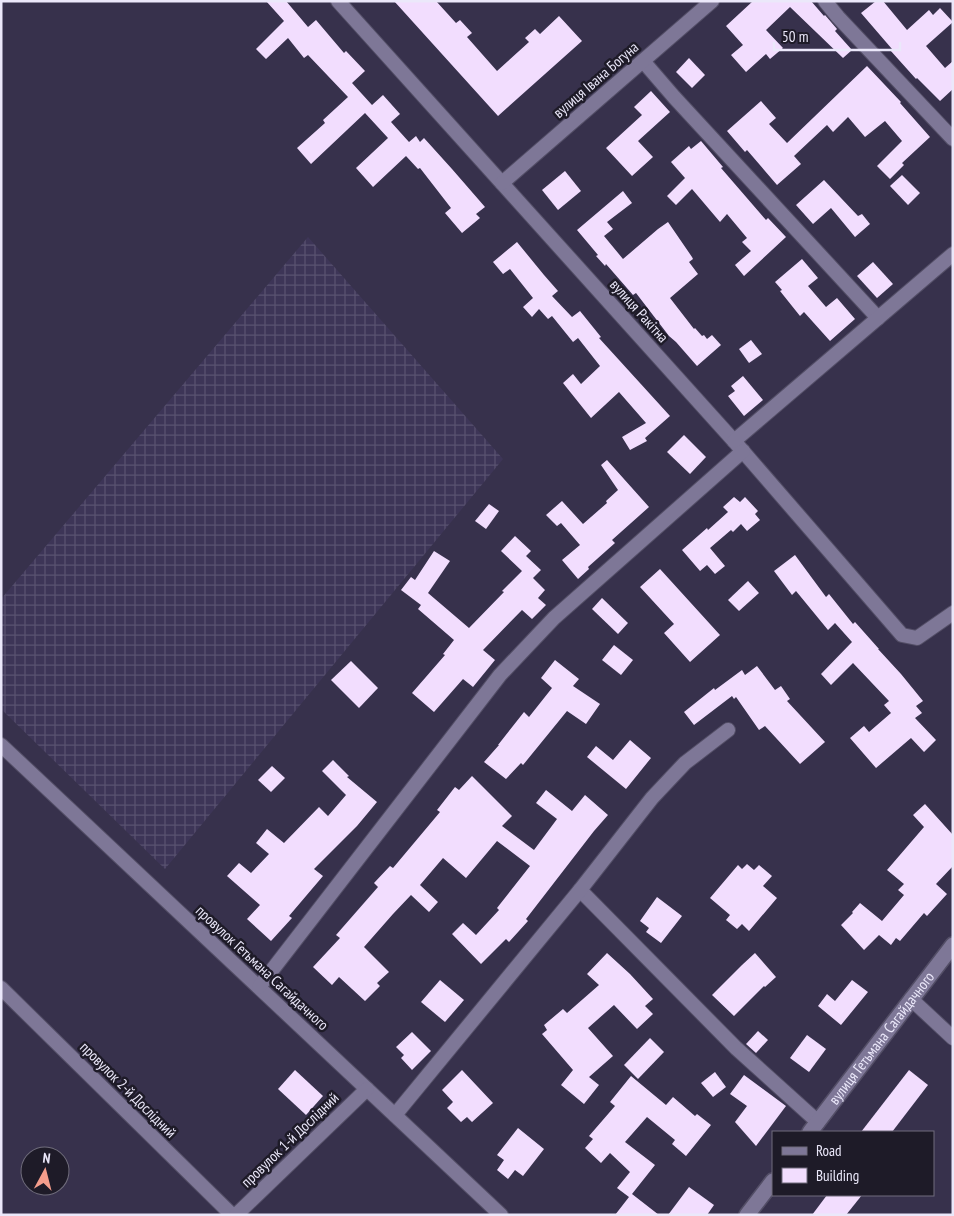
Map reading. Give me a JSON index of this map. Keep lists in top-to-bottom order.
{
  "streets": {
    "main road": ["вулиця Гетьмана Сагайдачного"],
    "street": [
      "вулиця Івана Богуна",
      "вулиця Ракітна",
      "провулок Гетьмана Сагайдачного",
      "провулок 2-й Дослідний",
      "провулок 1-й Дослідний"
    ]
  },
  "crossings": [
    ["вулиця Івана Богуна", "вулиця Ракітна"],
    ["провулок Гетьмана Сагайдачного", "провулок 1-й Дослідний"],
    ["провулок 2-й Дослідний", "провулок 1-й Дослідний"]
  ],
  "legend": ["Road", "Building"],
  "scale_bar": "50 m",
  "north": "top"
}
